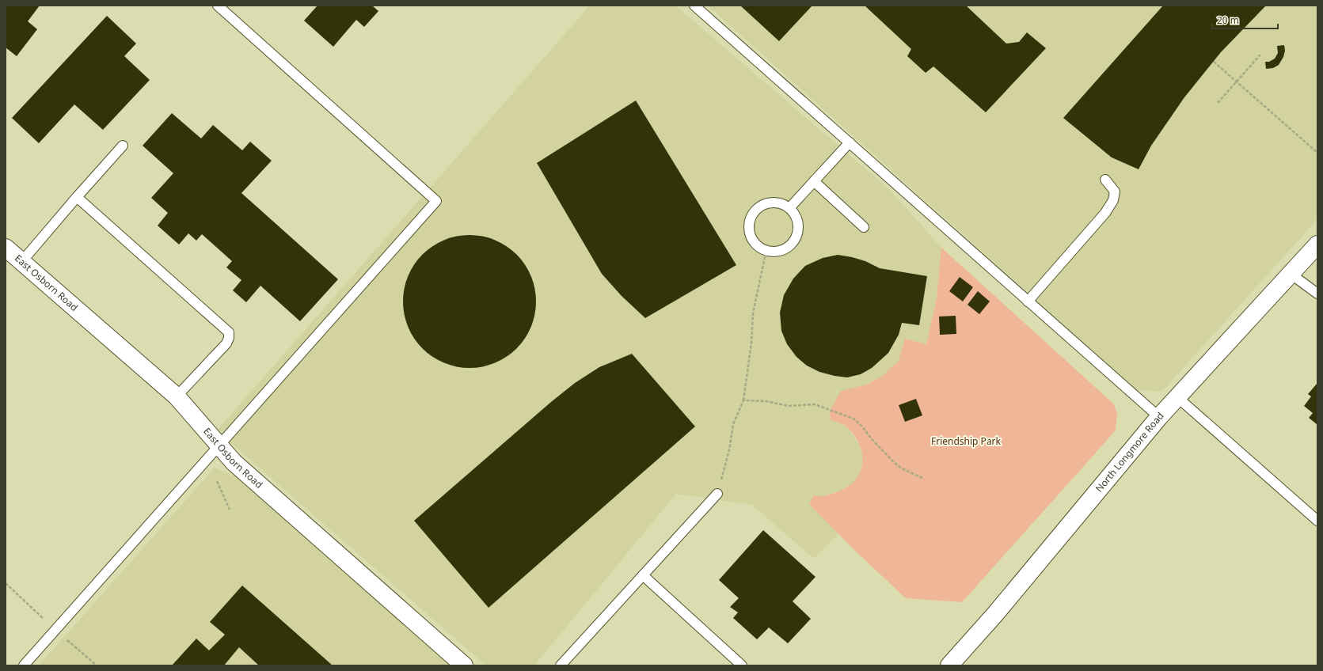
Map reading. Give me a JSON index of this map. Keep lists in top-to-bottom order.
{
  "streets": {
    "street": ["East Osborn Road", "North Longmore Road"]
  },
  "parks": ["Friendship Park"],
  "scale_bar": "20 m"
}
